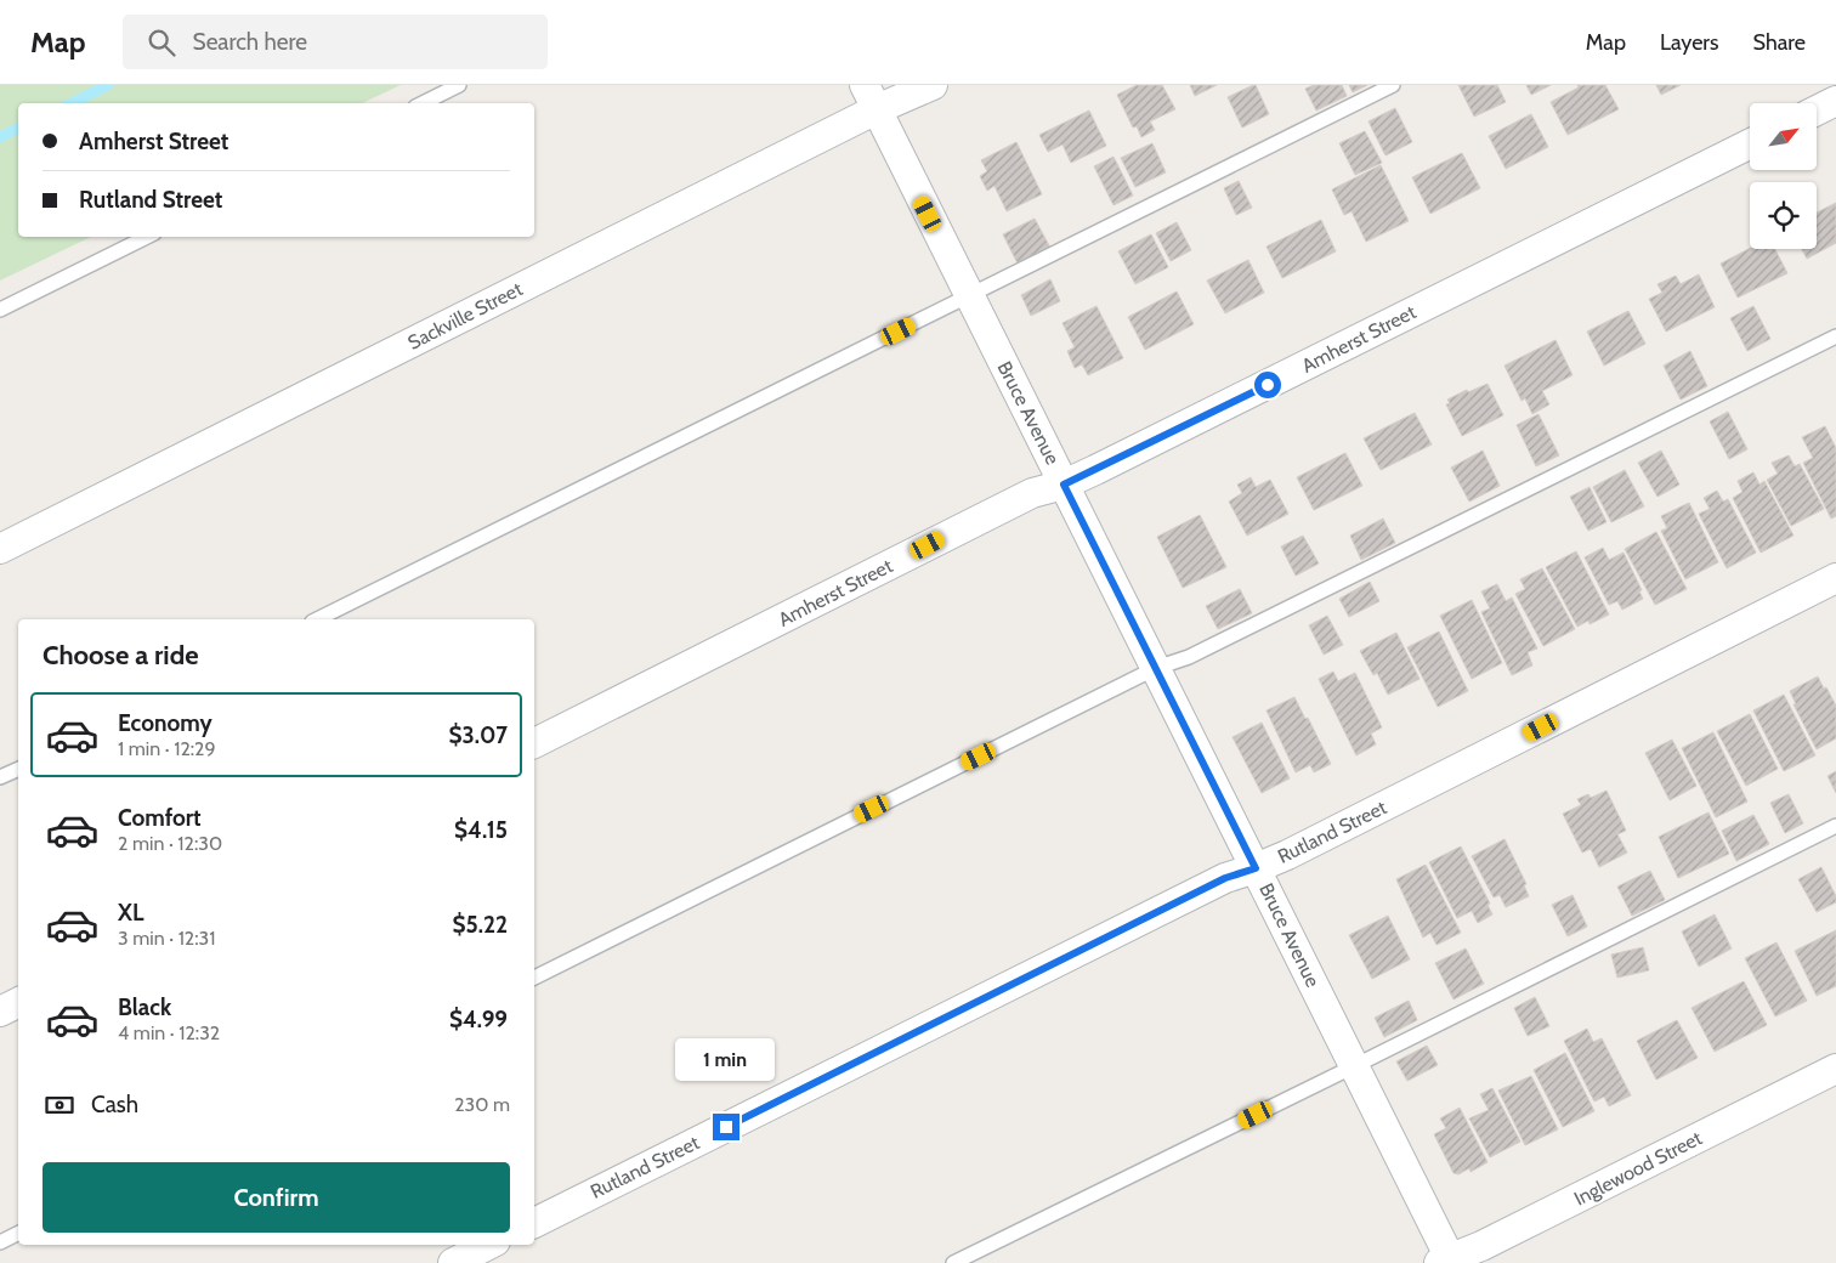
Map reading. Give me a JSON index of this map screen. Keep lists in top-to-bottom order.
{
  "streets": {
    "street": [
      "Sackville Street",
      "Amherst Street",
      "Bruce Avenue",
      "Rutland Street",
      "Inglewood Street"
    ]
  },
  "crossings": [
    ["Sackville Street", "Bruce Avenue"],
    ["Amherst Street", "Bruce Avenue"],
    ["Bruce Avenue", "Rutland Street"],
    ["Bruce Avenue", "Inglewood Street"]
  ],
  "north": "top right",
  "page": {
    "header": "Map",
    "search": "Search here",
    "nav": ["Map", "Layers", "Share"],
    "banner": ["Amherst Street", "Rutland Street"],
    "heading": "Choose a ride",
    "list": [
      {
        "name": "Economy",
        "note": "1 min · 12:29",
        "value": "$3.07"
      },
      {
        "name": "Comfort",
        "note": "2 min · 12:30",
        "value": "$4.15"
      },
      {
        "name": "XL",
        "note": "3 min · 12:31",
        "value": "$5.22"
      },
      {
        "name": "Black",
        "note": "4 min · 12:32",
        "value": "$4.99"
      }
    ],
    "bubble": "1 min",
    "pay": ["Cash", "230 m"],
    "buttons": "Confirm"
  }
}
